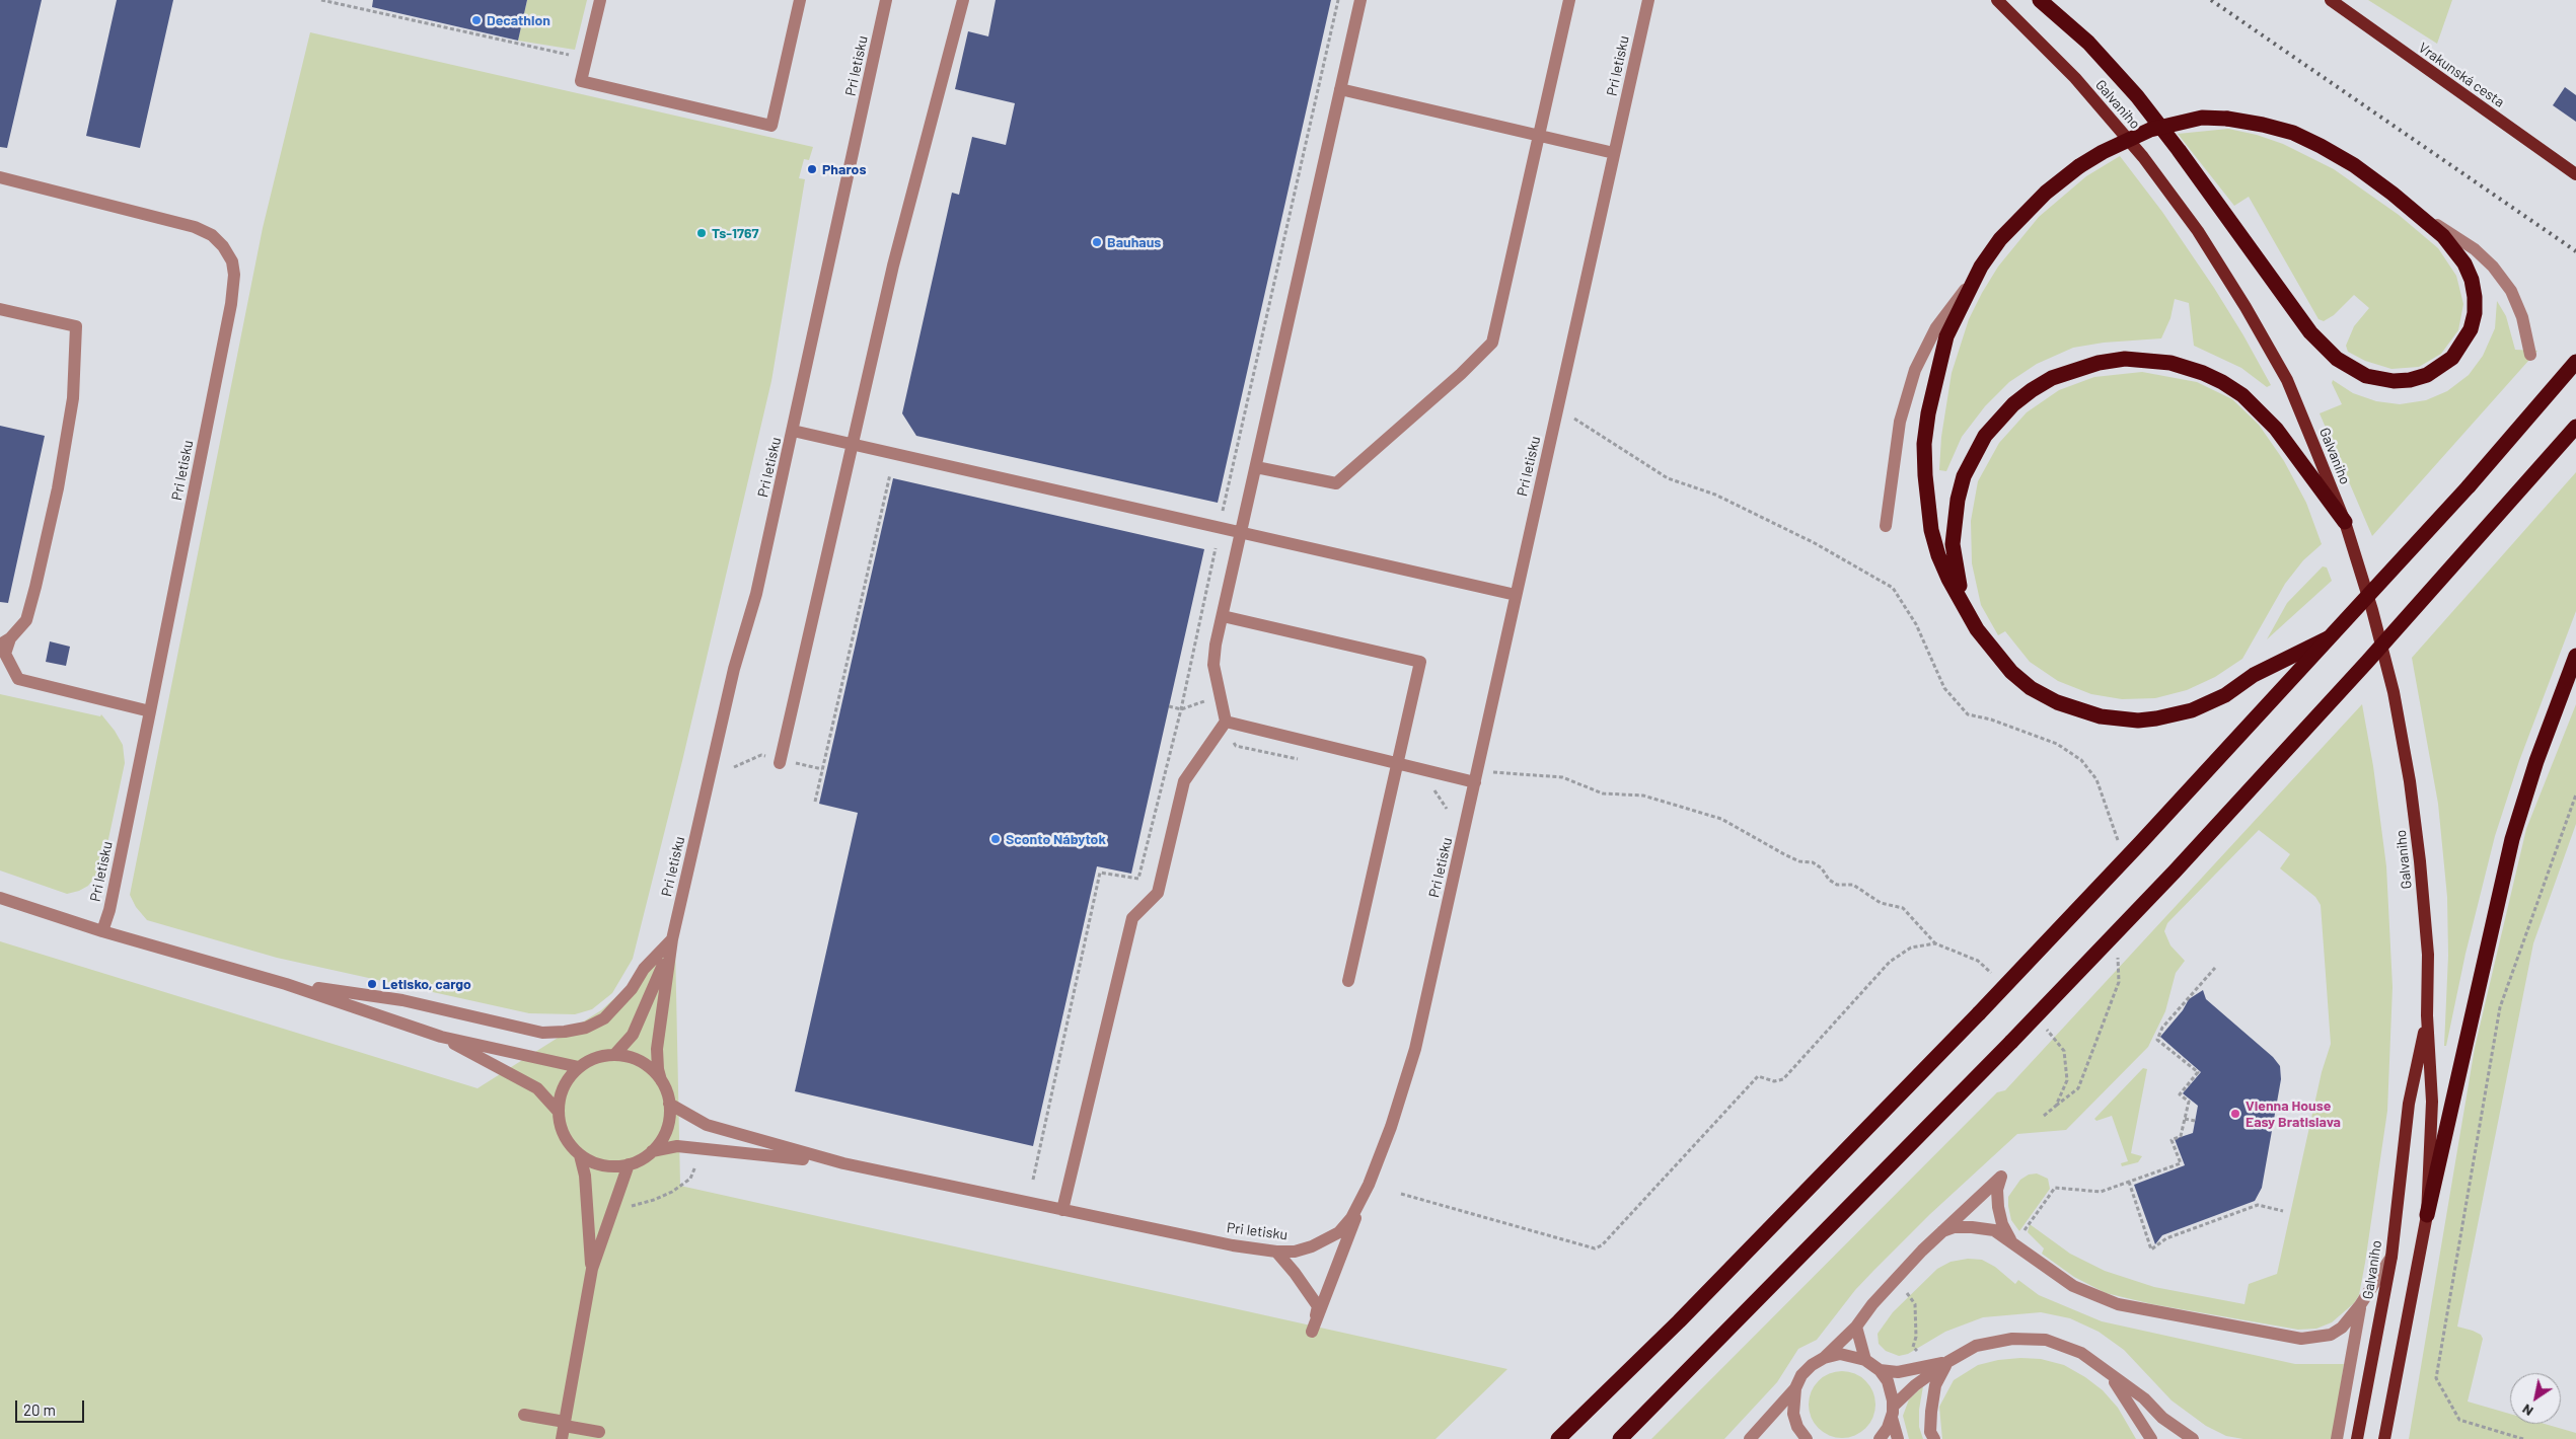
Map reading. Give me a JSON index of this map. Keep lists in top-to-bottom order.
{
  "streets": {
    "main road": ["Vrakunská cesta", "Galvaniho"],
    "street": ["Pri letisku"]
  },
  "places": [
    "Decathlon",
    "Pharos",
    "Ts-1767",
    "Bauhaus",
    "Sconto Nábytok",
    "Letisko, cargo",
    "Vienna House Easy Bratislava"
  ],
  "scale_bar": "20 m",
  "north": "bottom left"
}
